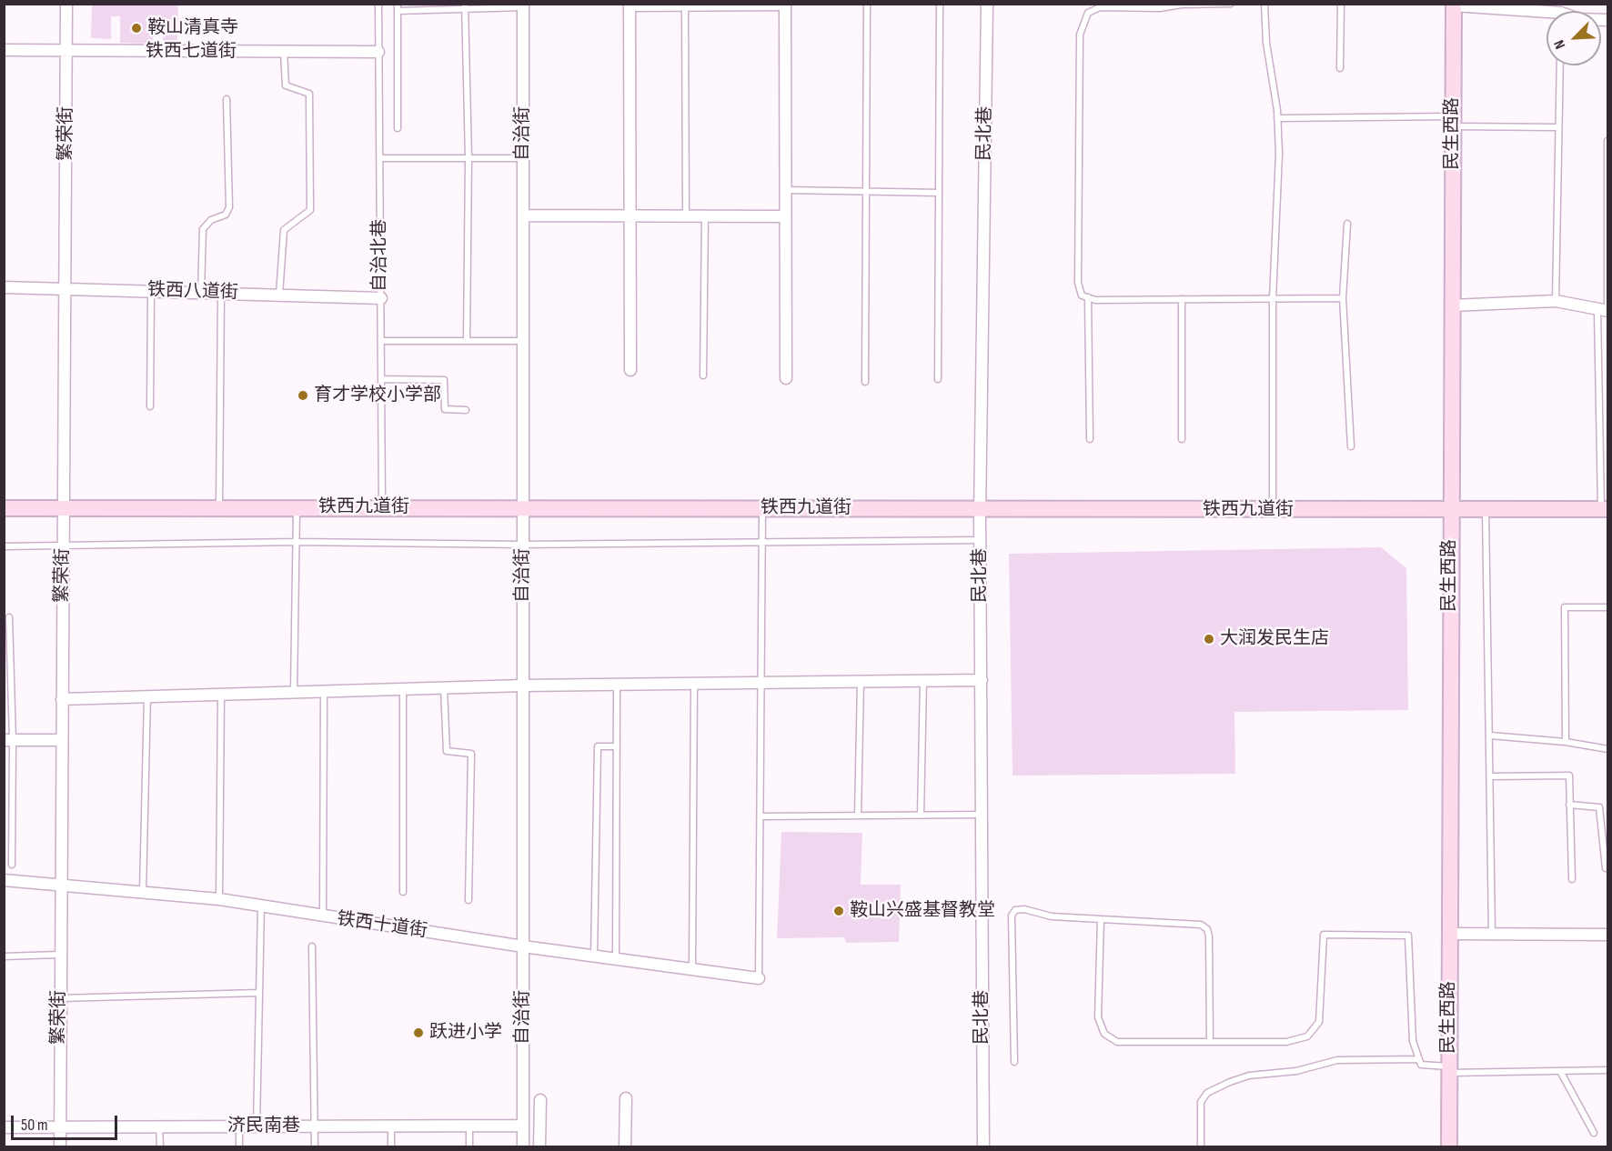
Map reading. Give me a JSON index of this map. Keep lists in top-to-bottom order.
{
  "streets": {
    "main road": ["民生西路", "铁西九道街"],
    "street": [
      "铁西七道街",
      "繁荣街",
      "自治街",
      "民北巷",
      "铁西八道街",
      "铁西十道街",
      "济民南巷"
    ],
    "lane": ["自治北巷"]
  },
  "crossings": [
    ["铁西七道街", "繁荣街"],
    ["铁西七道街", "自治北巷"],
    ["繁荣街", "铁西八道街"],
    ["繁荣街", "铁西九道街"],
    ["繁荣街", "铁西十道街"],
    ["繁荣街", "济民南巷"],
    ["自治街", "铁西九道街"],
    ["自治街", "铁西十道街"],
    ["自治街", "济民南巷"],
    ["民北巷", "铁西九道街"],
    ["民生西路", "铁西九道街"],
    ["自治北巷", "铁西八道街"],
    ["自治北巷", "铁西九道街"]
  ],
  "places": [
    "鞍山清真寺",
    "育才学校小学部",
    "大润发民生店",
    "鞍山兴盛基督教堂",
    "跃进小学"
  ],
  "scale_bar": "50 m",
  "north": "bottom left"
}
